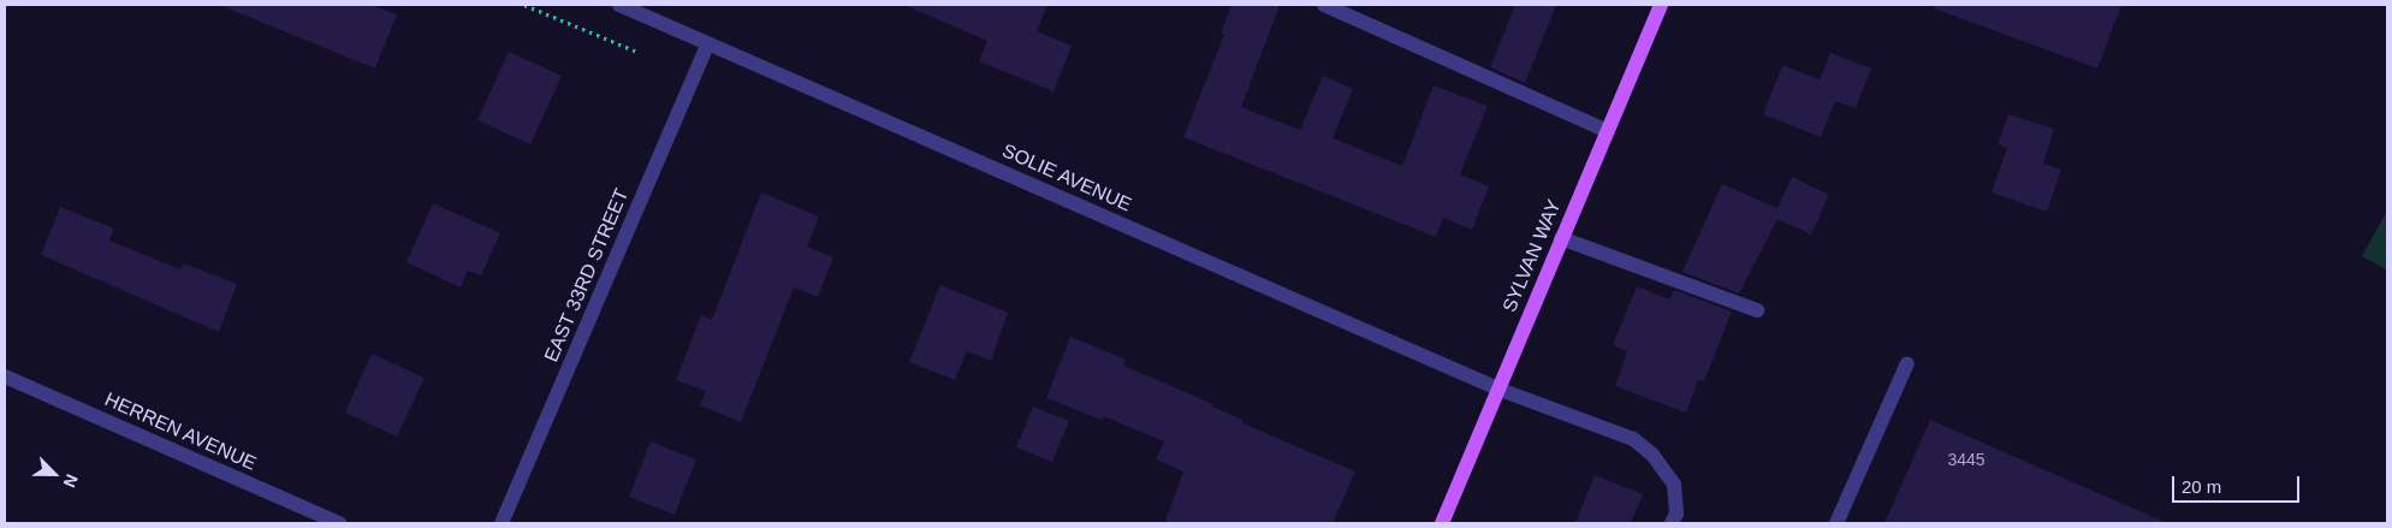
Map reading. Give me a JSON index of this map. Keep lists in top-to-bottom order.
{
  "streets": {
    "main road": ["SYLVAN WAY"],
    "street": ["SOLIE AVENUE", "EAST 33RD STREET", "HERREN AVENUE"]
  },
  "crossings": [
    ["SOLIE AVENUE", "SYLVAN WAY"],
    ["SOLIE AVENUE", "EAST 33RD STREET"]
  ],
  "house_numbers": ["3445"],
  "scale_bar": "20 m",
  "north": "bottom right"
}
